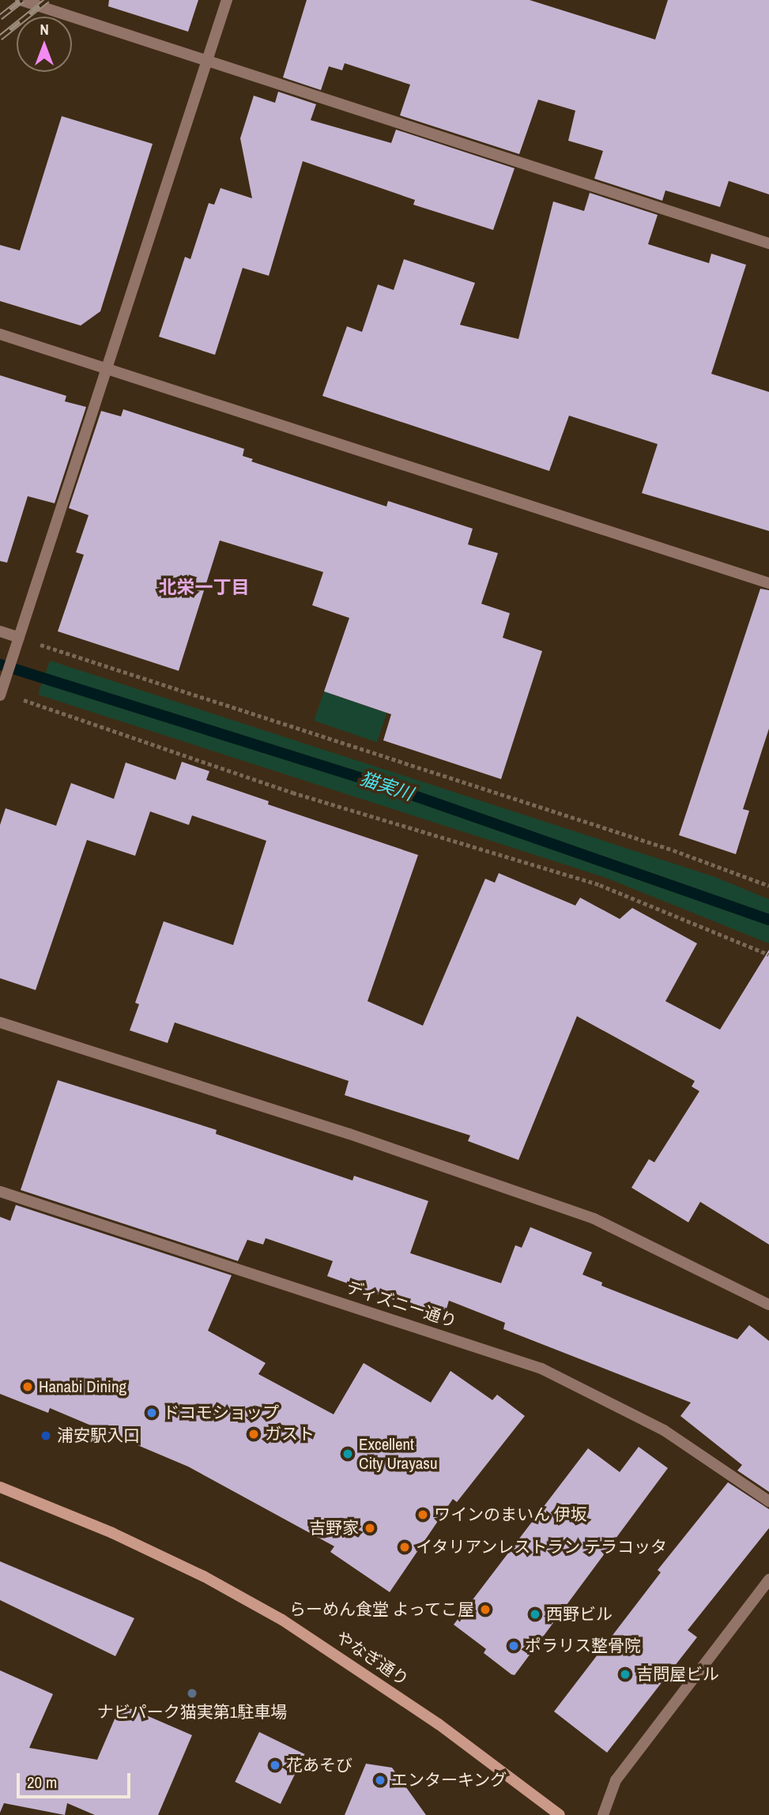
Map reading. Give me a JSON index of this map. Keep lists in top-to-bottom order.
{
  "streets": {
    "main road": ["やなぎ通り"],
    "street": ["ディズニー通り"]
  },
  "districts": ["北栄一丁目"],
  "water": ["猫実川"],
  "places": [
    "Hanabi Dining",
    "ドコモショップ",
    "ガスト",
    "浦安駅入口",
    "Excellent City Urayasu",
    "ワインのまいん 伊坂",
    "吉野家",
    "イタリアンレストラン テラコッタ",
    "らーめん食堂 よってこ屋",
    "西野ビル",
    "ポラリス整骨院",
    "吉問屋ビル",
    "ナビパーク猫実第1駐車場",
    "花あそび",
    "エンターキング"
  ],
  "scale_bar": "20 m",
  "north": "top"
}
